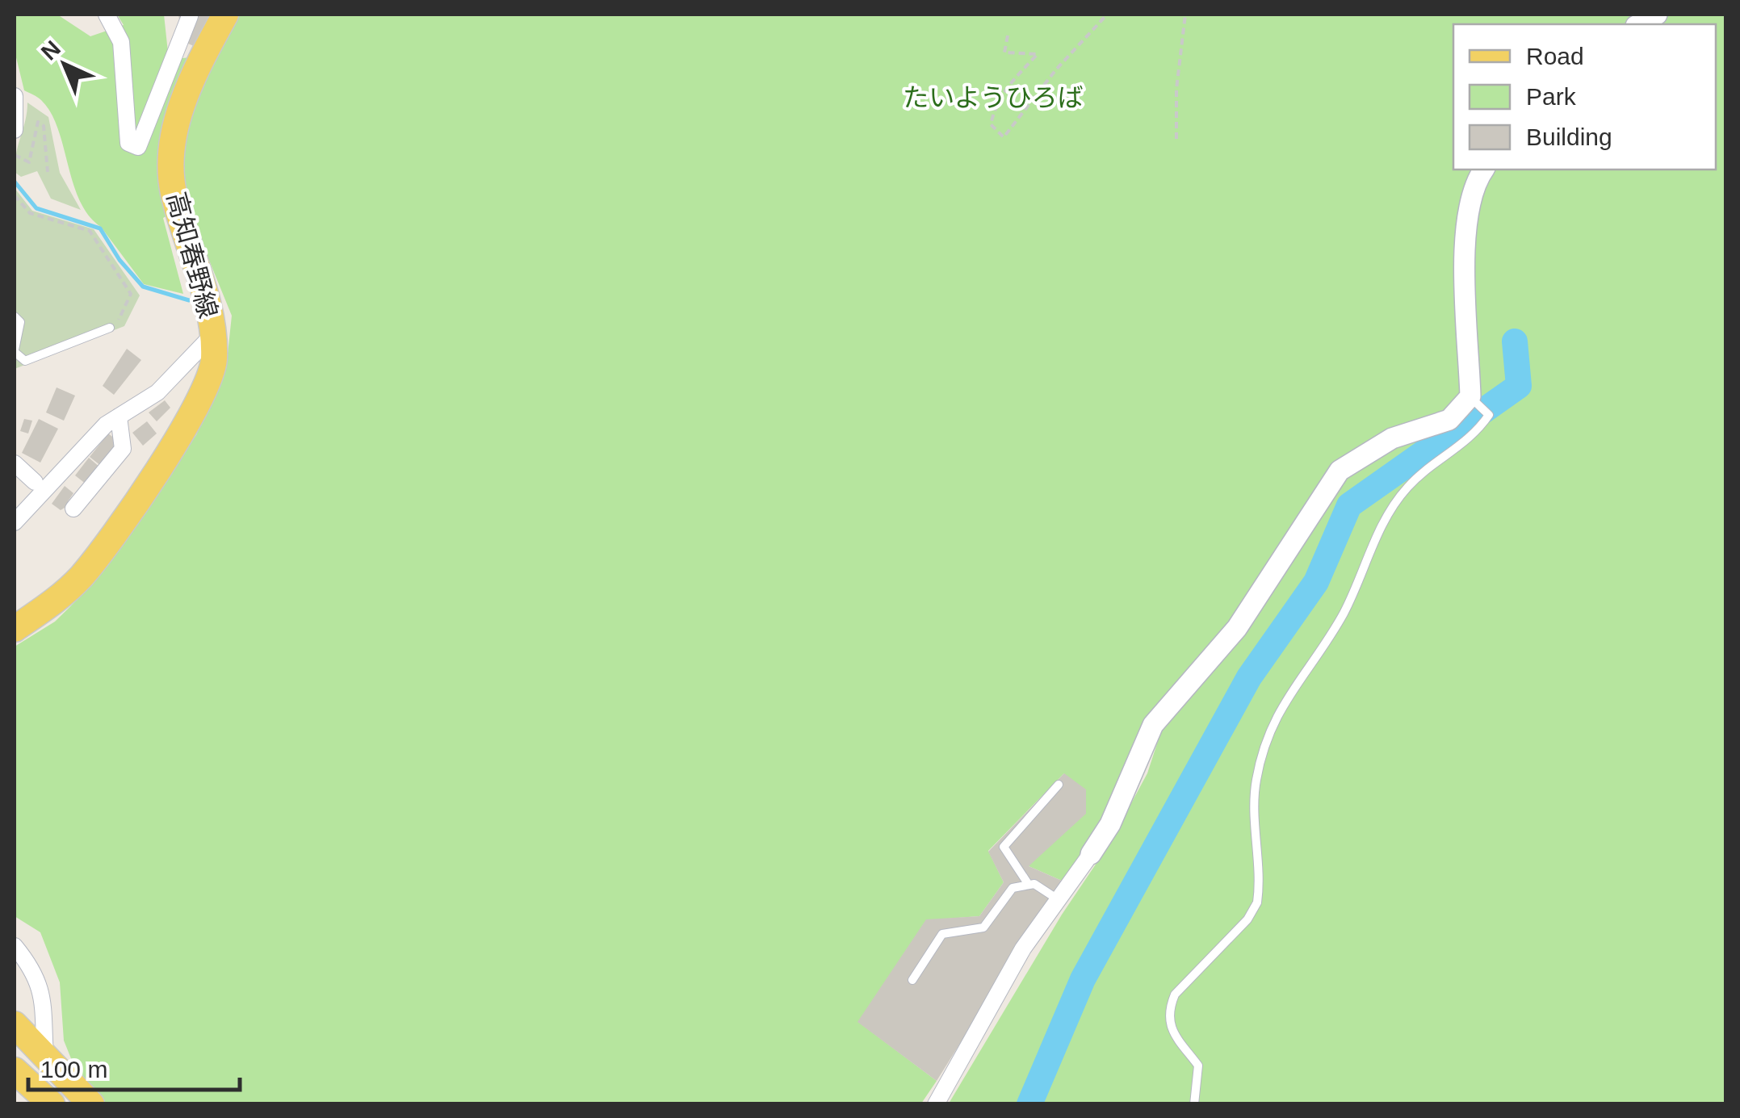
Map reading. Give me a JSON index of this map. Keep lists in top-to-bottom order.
{
  "streets": {
    "main road": ["高知春野線"]
  },
  "parks": ["たいようひろば"],
  "legend": ["Road", "Park", "Building"],
  "scale_bar": "100 m",
  "north": "top left"
}
